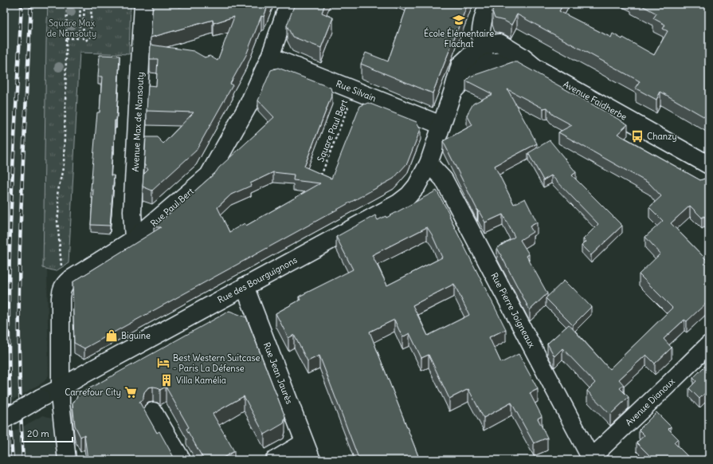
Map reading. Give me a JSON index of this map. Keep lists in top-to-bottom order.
{
  "streets": {
    "street": [
      "Rue Silvain",
      "Avenue Faidherbe",
      "Avenue Max de Nansouty",
      "Rue Paul Bert",
      "Rue des Bourguignons",
      "Rue Pierre Joigneaux",
      "Rue Jean Jaurès",
      "Avenue Dianoux"
    ],
    "path": ["Square Paul Bert"]
  },
  "crossings": [
    ["Rue Silvain", "Square Paul Bert"],
    ["Rue Silvain", "Rue Paul Bert"],
    ["Rue Silvain", "Rue des Bourguignons"],
    ["Avenue Faidherbe", "Rue des Bourguignons"],
    ["Avenue Max de Nansouty", "Rue Paul Bert"],
    ["Rue des Bourguignons", "Rue Pierre Joigneaux"],
    ["Rue des Bourguignons", "Rue Jean Jaurès"],
    ["Rue Pierre Joigneaux", "Avenue Dianoux"]
  ],
  "parks": ["Square Max de Nansouty"],
  "places": {
    "school or university": ["École Élémentaire Flachat"],
    "bus stop": ["Chanzy"],
    "shop": ["Biguine"],
    "hotel": ["Best Western Suitcase - Paris La Défense"],
    "building": ["Villa Kamélia"],
    "supermarket": ["Carrefour City"]
  },
  "scale_bar": "20 m"
}
